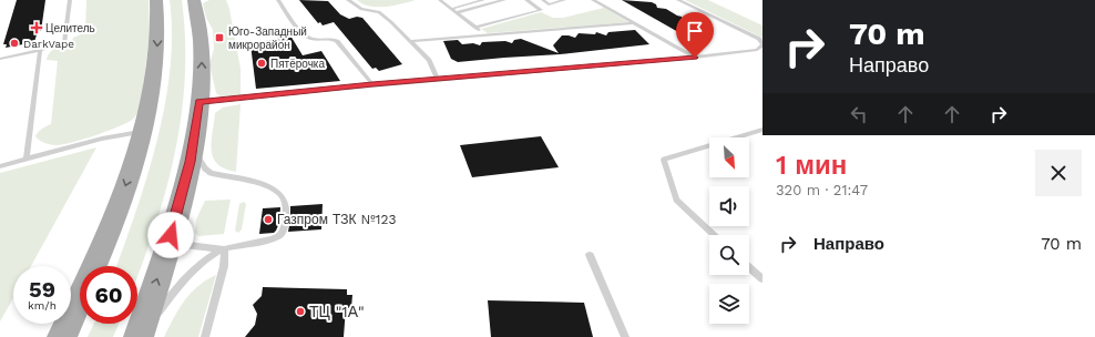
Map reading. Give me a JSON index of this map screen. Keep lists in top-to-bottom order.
{
  "places": {
    "health": ["Целитель"],
    "transit": ["Юго-Западный микрорайон"],
    "other": [
      "DarkVape",
      "Пятёрочка",
      "Газпром ТЗК №123",
      "ТЦ \"1А\""
    ]
  },
  "north": "bottom right",
  "page": {
    "turn": ["70 m", "Направо"],
    "heading": ["1 мин", "320 m · 21:47"],
    "list": [
      {
        "name": "Направо",
        "value": "70 m"
      }
    ],
    "speed": "59 km/h",
    "limit": "60"
  }
}
